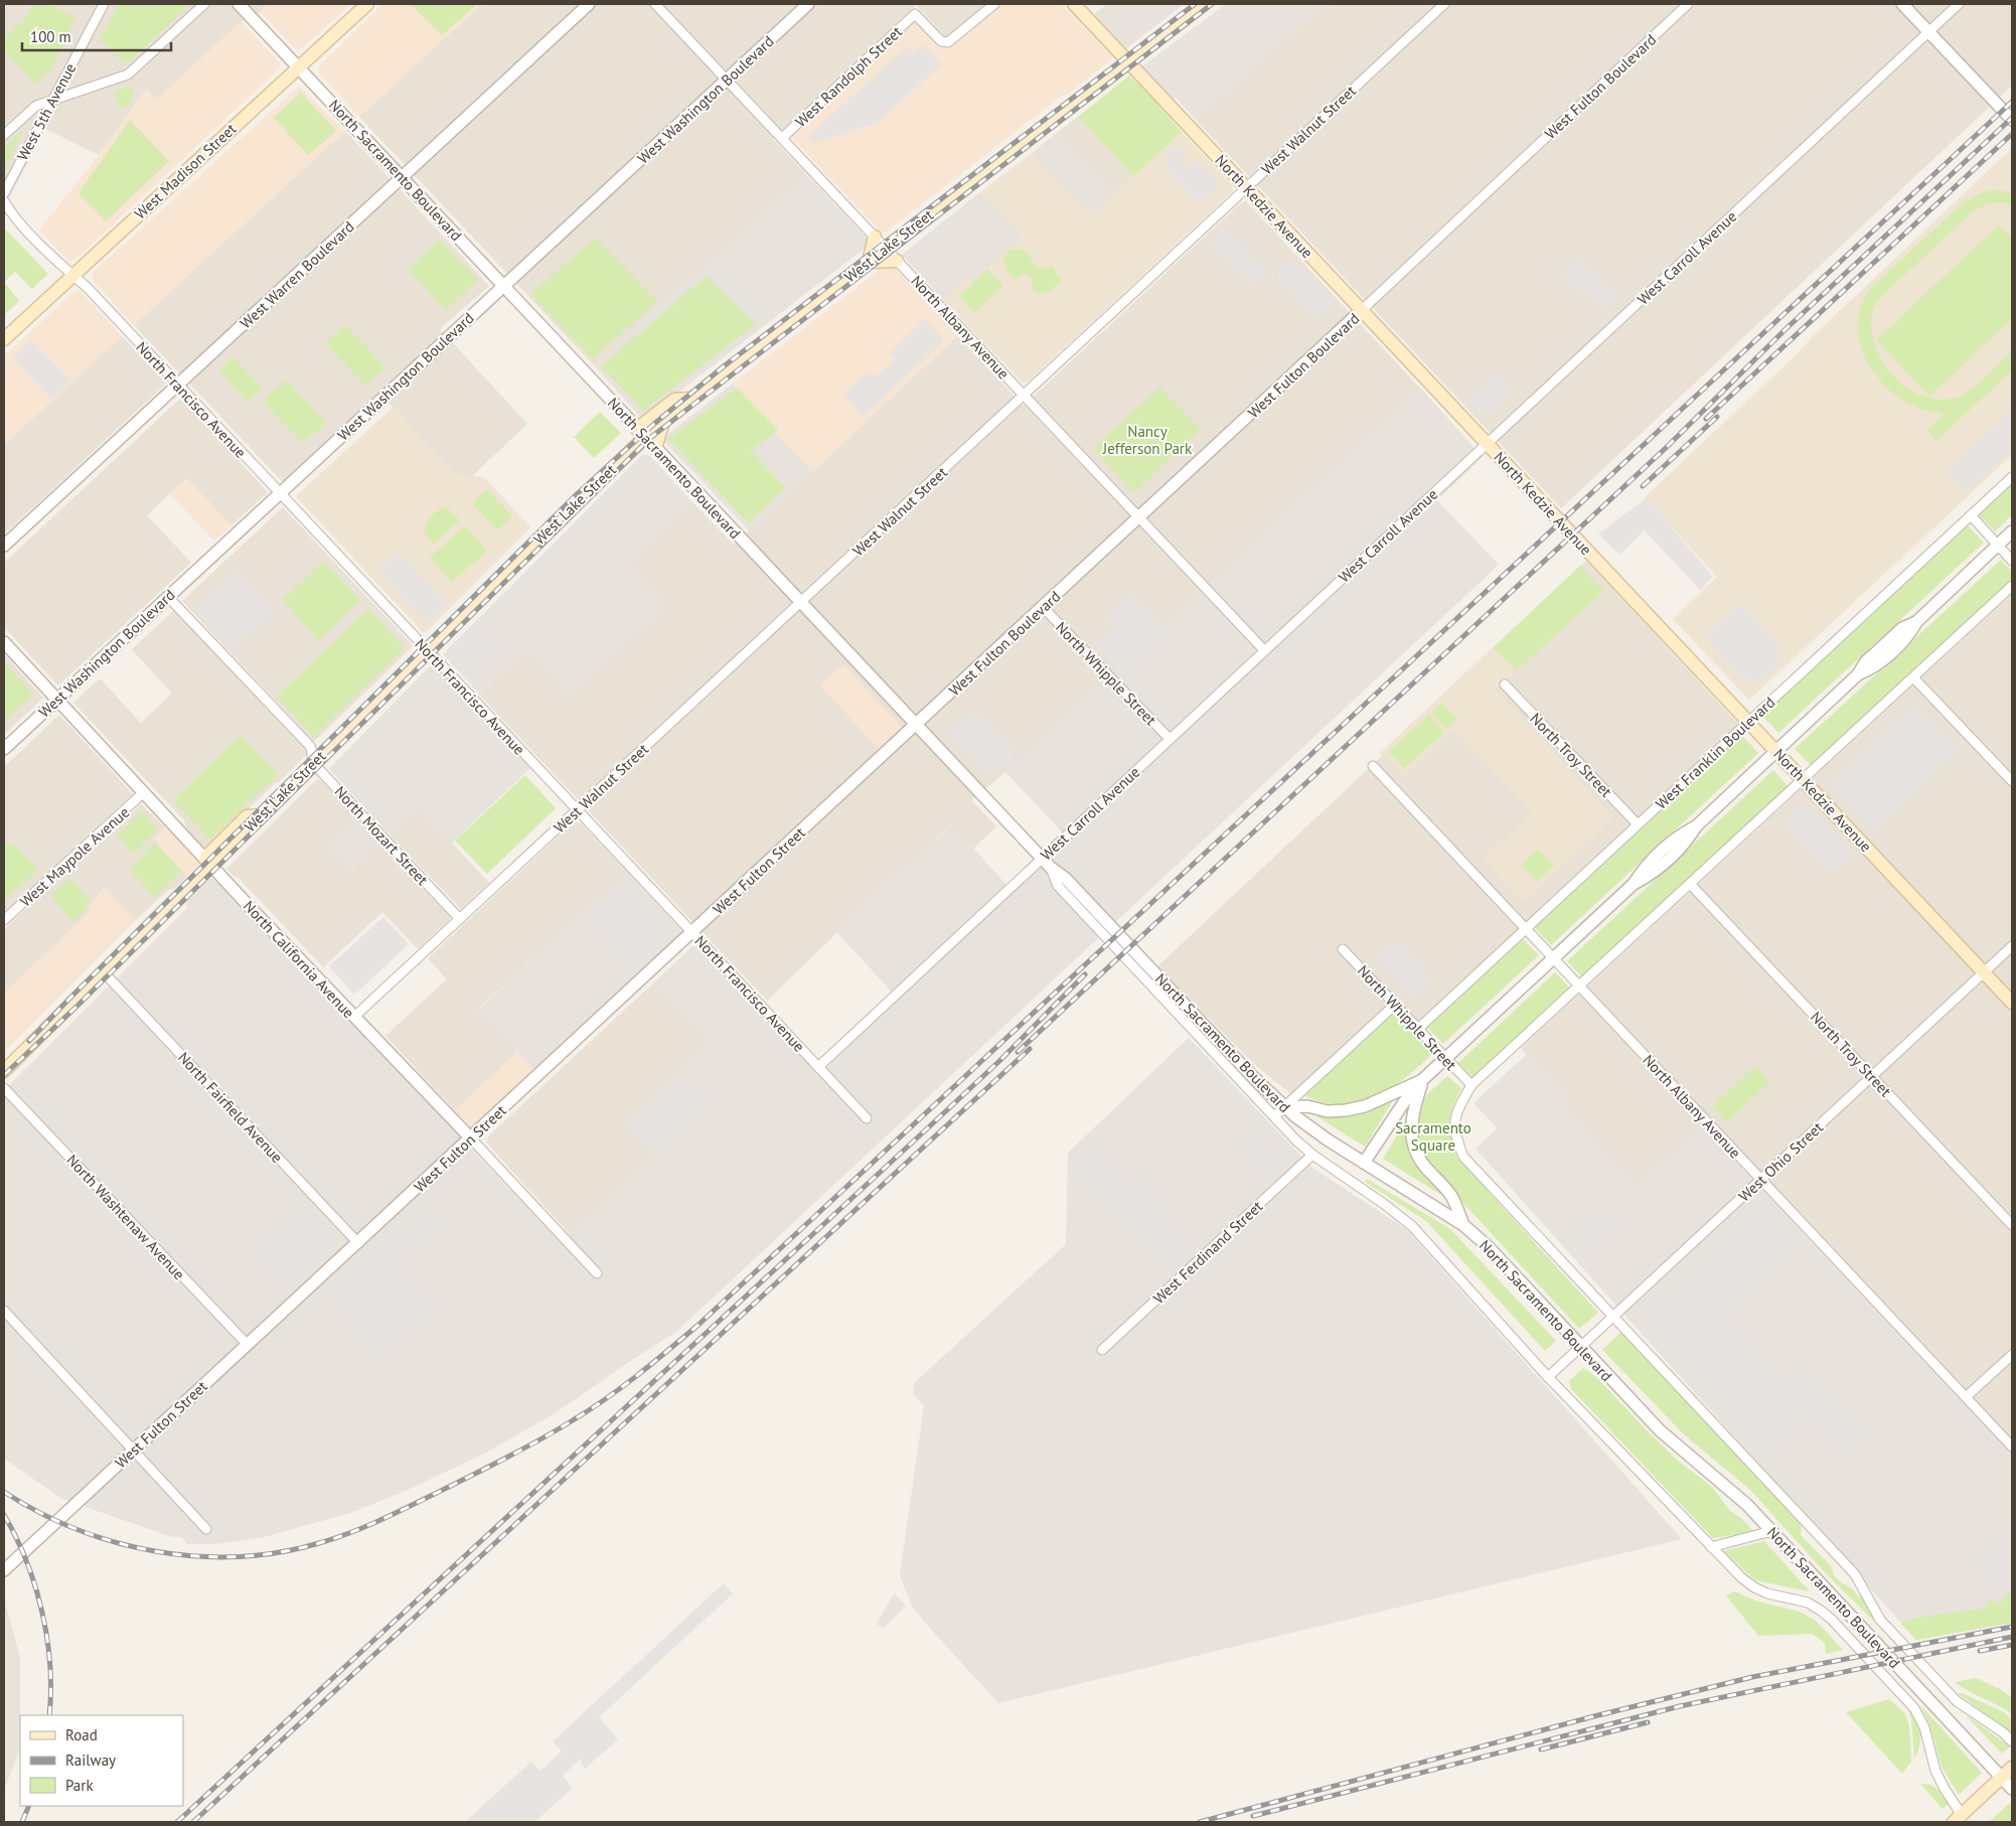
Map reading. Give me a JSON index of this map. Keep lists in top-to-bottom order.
{
  "streets": {
    "main road": ["West Madison Street", "North Kedzie Avenue", "West Lake Street"],
    "street": [
      "West Randolph Street",
      "West Fulton Boulevard",
      "West Washington Boulevard",
      "West 5th Avenue",
      "West Walnut Street",
      "North Sacramento Boulevard",
      "West Carroll Avenue",
      "West Warren Boulevard",
      "North Albany Avenue",
      "North Francisco Avenue",
      "North Whipple Street",
      "West Franklin Boulevard",
      "North Troy Street",
      "North Mozart Street",
      "West Maypole Avenue",
      "West Fulton Street",
      "North California Avenue",
      "North Fairfield Avenue",
      "West Ohio Street",
      "North Washtenaw Avenue",
      "West Ferdinand Street"
    ]
  },
  "crossings": [
    ["West Randolph Street", "North Albany Avenue"],
    ["West Fulton Boulevard", "North Sacramento Boulevard"],
    ["West Fulton Boulevard", "North Kedzie Avenue"],
    ["West Fulton Boulevard", "North Albany Avenue"],
    ["West Fulton Boulevard", "North Whipple Street"],
    ["West Fulton Boulevard", "West Fulton Street"],
    ["West Washington Boulevard", "North Sacramento Boulevard"],
    ["West Washington Boulevard", "North Albany Avenue"],
    ["West Washington Boulevard", "North Francisco Avenue"],
    ["West Washington Boulevard", "North California Avenue"],
    ["West Walnut Street", "North Sacramento Boulevard"],
    ["West Walnut Street", "North Kedzie Avenue"],
    ["West Walnut Street", "North Albany Avenue"],
    ["West Walnut Street", "North Francisco Avenue"],
    ["West Walnut Street", "North Mozart Street"],
    ["West Walnut Street", "North California Avenue"],
    ["North Sacramento Boulevard", "West Madison Street"],
    ["North Sacramento Boulevard", "West Lake Street"],
    ["North Sacramento Boulevard", "West Carroll Avenue"],
    ["North Sacramento Boulevard", "West Warren Boulevard"],
    ["North Sacramento Boulevard", "North Whipple Street"],
    ["North Sacramento Boulevard", "West Fulton Street"],
    ["North Sacramento Boulevard", "West Ohio Street"],
    ["North Sacramento Boulevard", "West Ferdinand Street"],
    ["West Madison Street", "North Francisco Avenue"],
    ["North Kedzie Avenue", "West Lake Street"],
    ["North Kedzie Avenue", "West Carroll Avenue"],
    ["North Kedzie Avenue", "West Franklin Boulevard"],
    ["North Kedzie Avenue", "West Ohio Street"],
    ["West Lake Street", "North Albany Avenue"],
    ["West Lake Street", "North Francisco Avenue"],
    ["West Lake Street", "North Mozart Street"],
    ["West Lake Street", "North California Avenue"],
    ["West Lake Street", "North Fairfield Avenue"],
    ["West Carroll Avenue", "North Albany Avenue"],
    ["West Carroll Avenue", "North Francisco Avenue"],
    ["West Carroll Avenue", "North Whipple Street"],
    ["West Warren Boulevard", "North Francisco Avenue"],
    ["North Albany Avenue", "West Franklin Boulevard"],
    ["North Albany Avenue", "West Ohio Street"],
    ["North Francisco Avenue", "West Fulton Street"],
    ["North Whipple Street", "West Franklin Boulevard"],
    ["West Franklin Boulevard", "North Troy Street"],
    ["North Troy Street", "West Ohio Street"],
    ["West Maypole Avenue", "North California Avenue"],
    ["West Fulton Street", "North California Avenue"],
    ["West Fulton Street", "North Fairfield Avenue"],
    ["West Fulton Street", "North Washtenaw Avenue"]
  ],
  "parks": ["Nancy Jefferson Park", "Sacramento Square"],
  "legend": ["Road", "Railway", "Park"],
  "scale_bar": "100 m"
}
